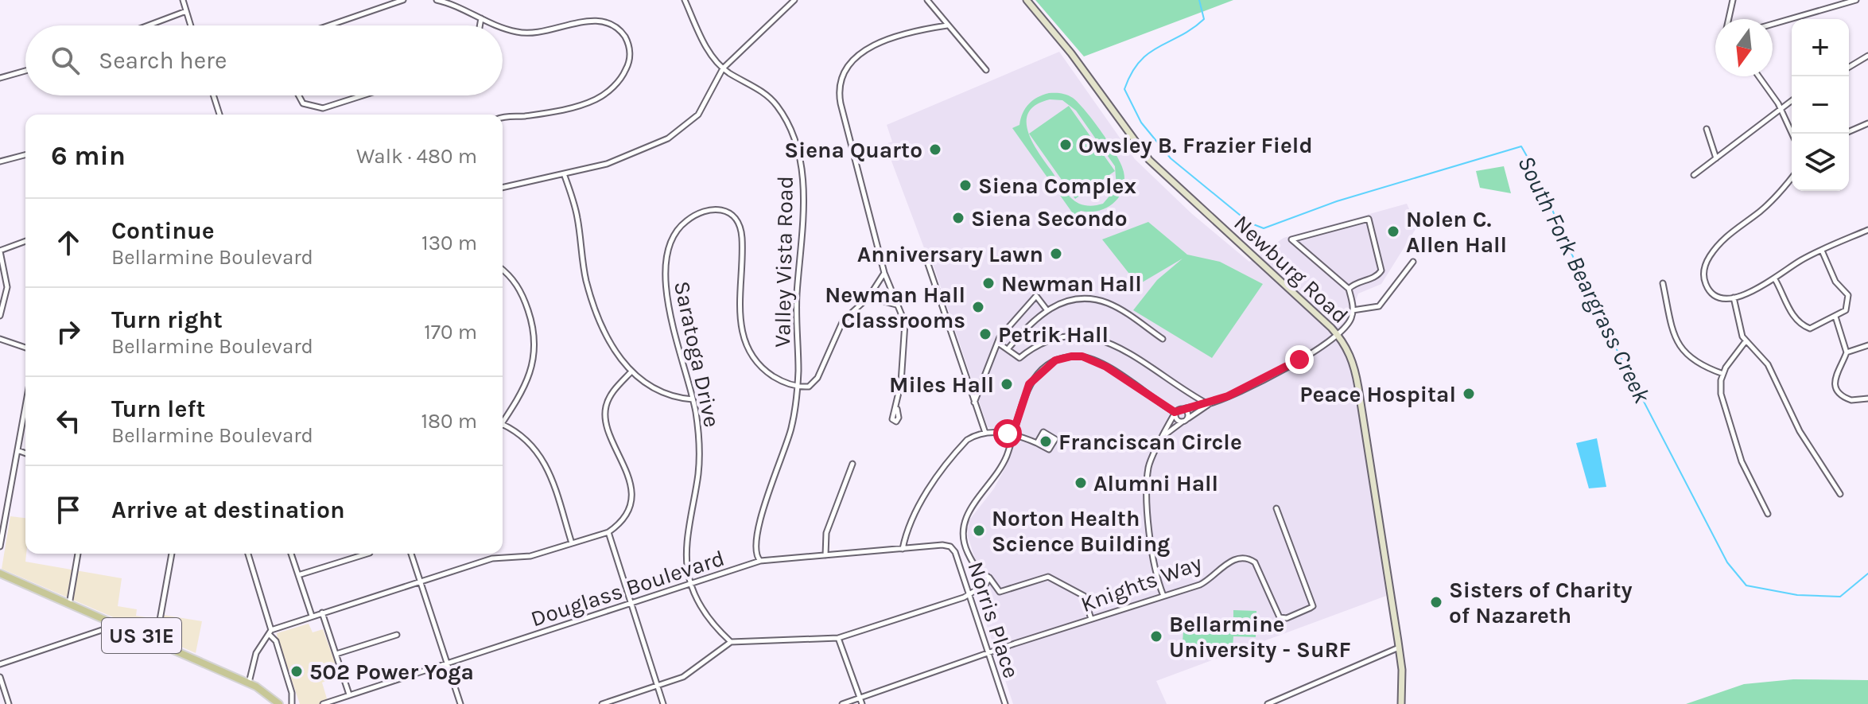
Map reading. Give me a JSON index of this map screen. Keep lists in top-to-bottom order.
{
  "streets": {
    "main road": ["Newburg Road", "US 31E"],
    "street": [
      "Valley Vista Road",
      "Saratoga Drive",
      "Knights Way",
      "Douglass Boulevard",
      "Norris Place"
    ]
  },
  "crossings": [
    ["Valley Vista Road", "Saratoga Drive"],
    ["Valley Vista Road", "Douglass Boulevard"],
    ["Saratoga Drive", "Douglass Boulevard"],
    ["Knights Way", "Norris Place"],
    ["Douglass Boulevard", "Norris Place"]
  ],
  "water": ["South Fork Beargrass Creek"],
  "places": [
    "Owsley B. Frazier Field",
    "Siena Quarto",
    "Siena Complex",
    "Siena Secondo",
    "Nolen C. Allen Hall",
    "Anniversary Lawn",
    "Newman Hall",
    "Newman Hall Classrooms",
    "Petrik Hall",
    "Miles Hall",
    "Peace Hospital",
    "Franciscan Circle",
    "Alumni Hall",
    "Norton Health Science Building",
    "Sisters of Charity of Nazareth",
    "Bellarmine University - SuRF",
    "502 Power Yoga"
  ],
  "north": "bottom",
  "page": {
    "map_buttons": ["+", "−"],
    "search": "Search here",
    "heading": ["6 min", "Walk · 480 m"],
    "list": [
      ["Continue", "Bellarmine Boulevard", "130 m"],
      ["Turn right", "Bellarmine Boulevard", "170 m"],
      ["Turn left", "Bellarmine Boulevard", "180 m"],
      "Arrive at destination"
    ]
  }
}
